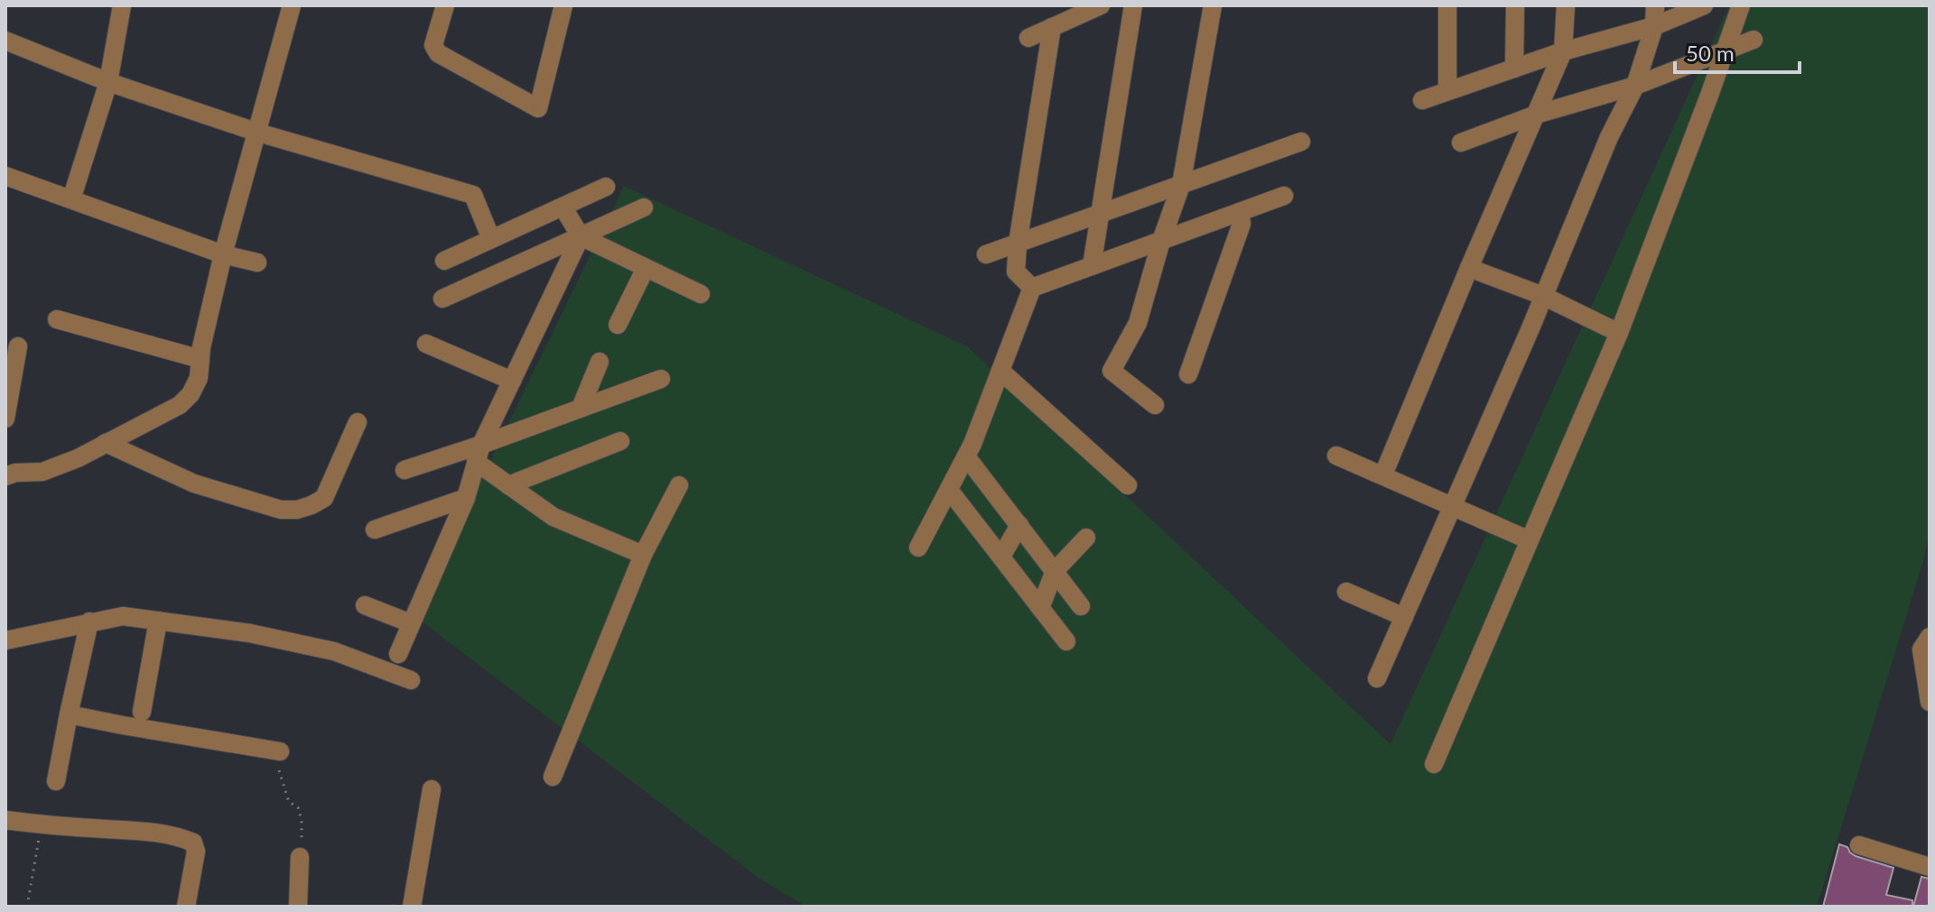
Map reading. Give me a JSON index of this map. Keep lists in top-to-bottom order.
{
  "scale_bar": "50 m"
}
